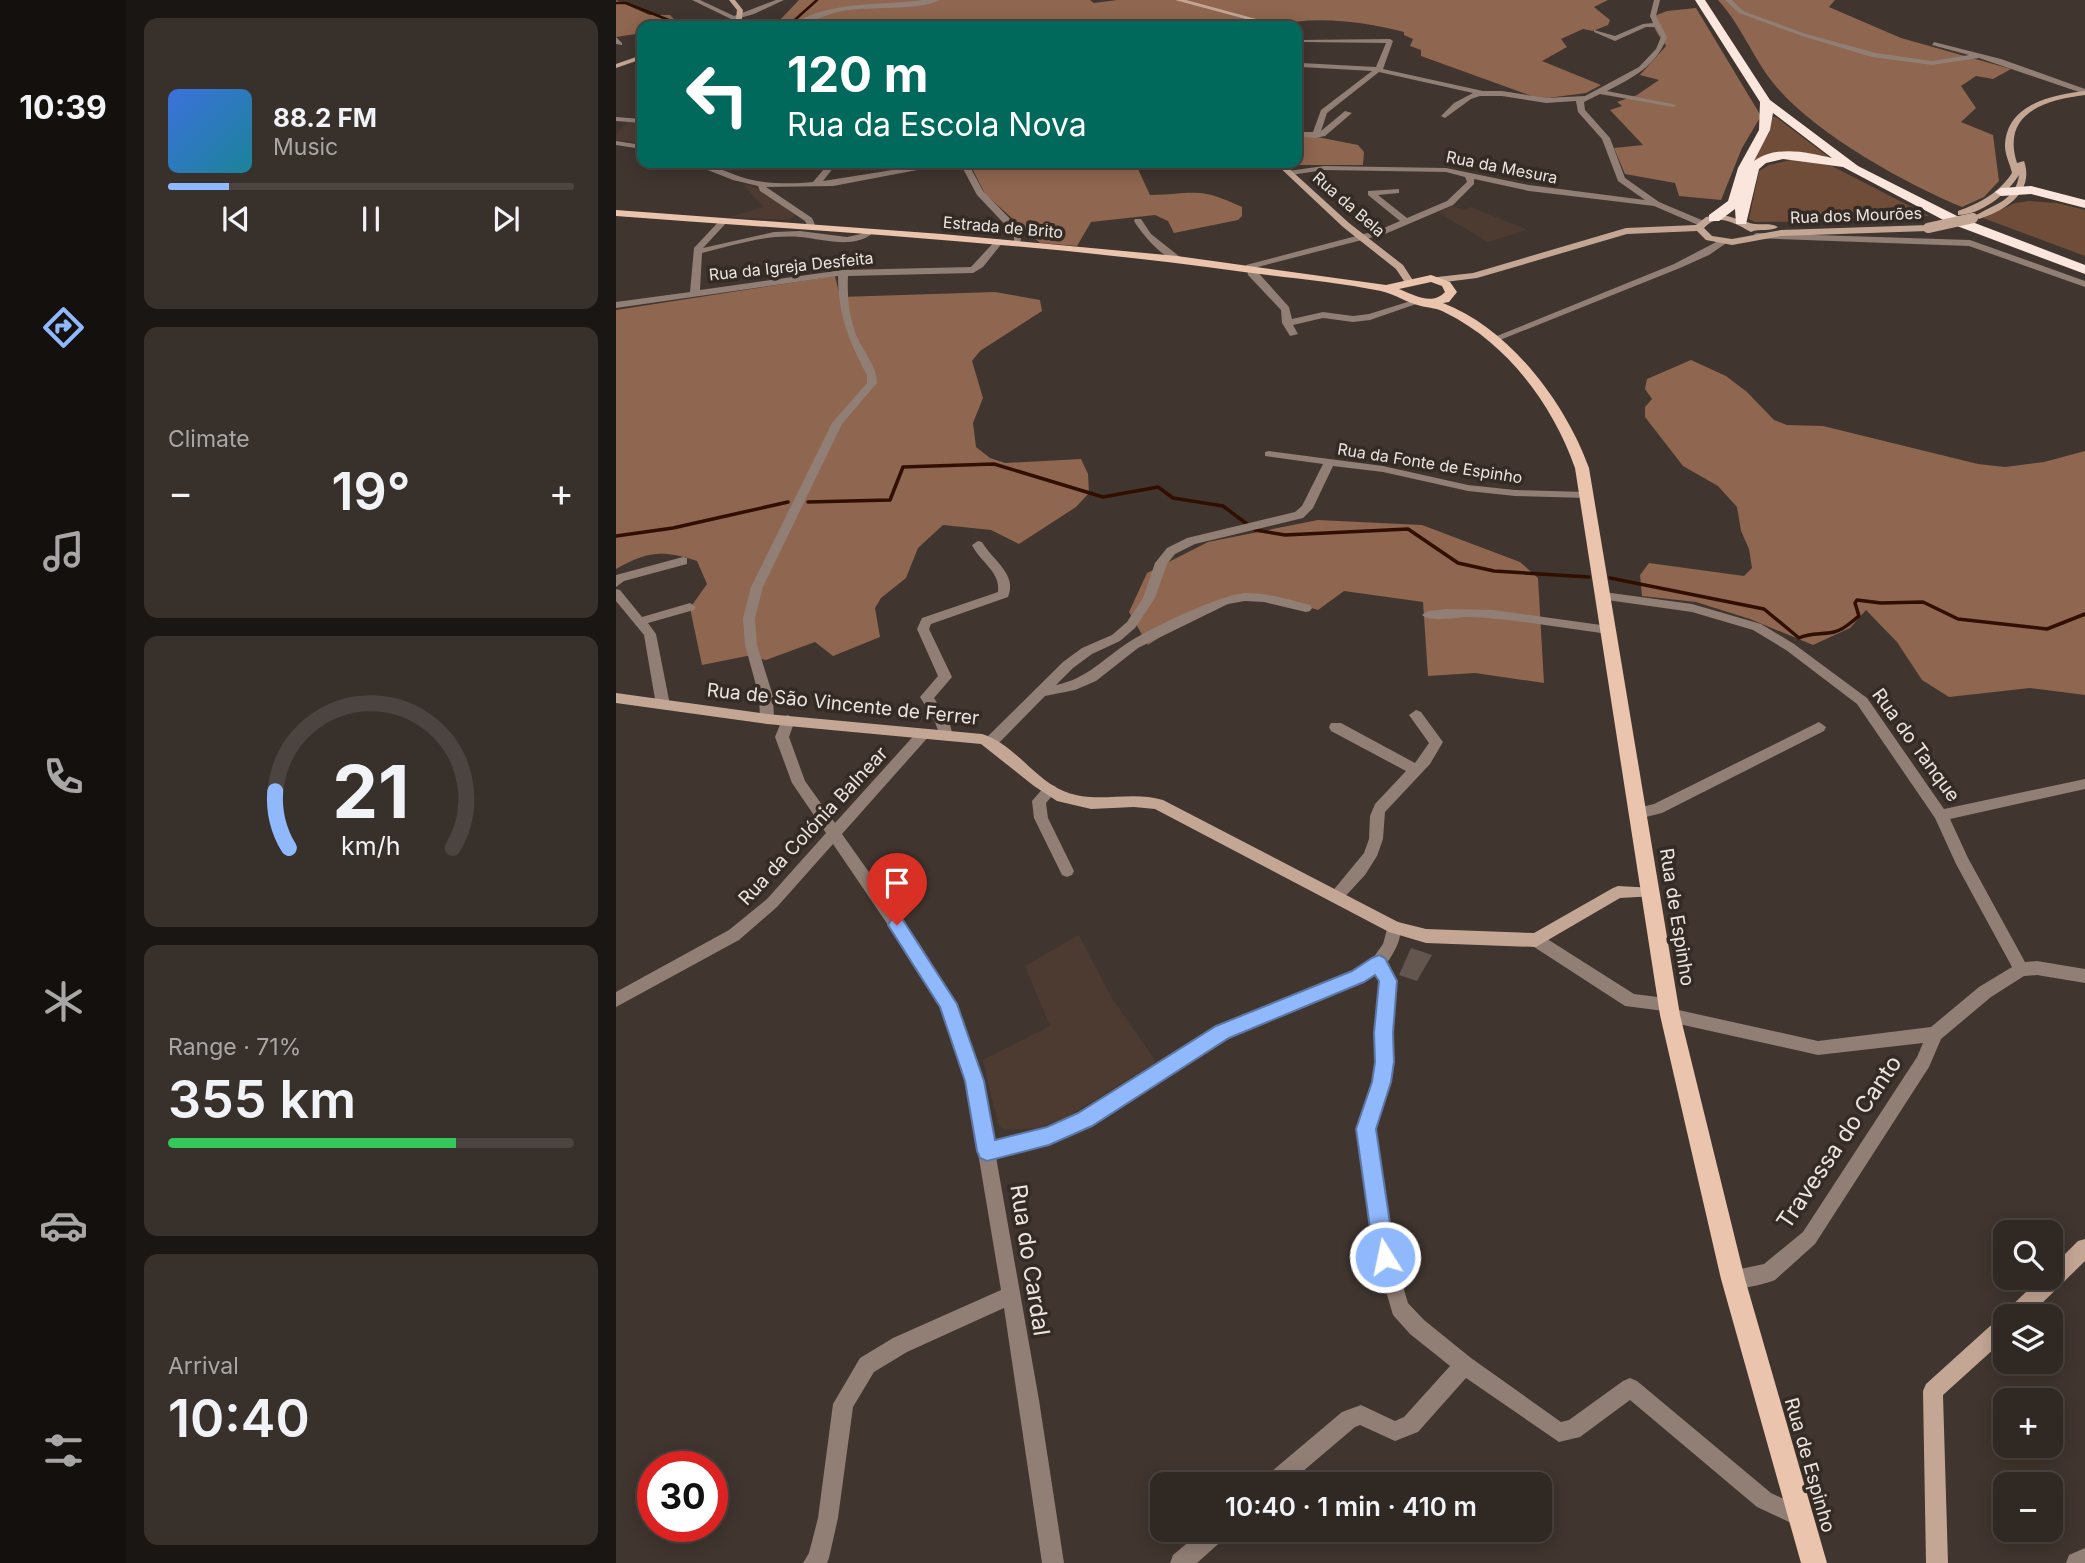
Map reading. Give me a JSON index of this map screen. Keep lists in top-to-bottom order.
{
  "streets": {
    "main road": ["Estrada de Brito", "Rua de Espinho"],
    "street": [
      "Rua da Mesura",
      "Rua da Bela",
      "Rua dos Mourões",
      "Rua da Igreja Desfeita",
      "Rua da Fonte de Espinho",
      "Rua de São Vincente de Ferrer",
      "Rua do Tanque",
      "Rua da Colónia Balnear",
      "Travessa do Canto",
      "Rua do Cardal"
    ]
  },
  "crossings": [
    ["Rua da Mesura", "Rua da Bela"],
    ["Rua da Bela", "Estrada de Brito"],
    ["Estrada de Brito", "Rua da Igreja Desfeita"],
    ["Estrada de Brito", "Rua de Espinho"],
    ["Rua da Fonte de Espinho", "Rua de Espinho"],
    ["Rua de São Vincente de Ferrer", "Rua da Colónia Balnear"],
    ["Rua de São Vincente de Ferrer", "Rua do Cardal"],
    ["Rua do Tanque", "Rua de Espinho"],
    ["Rua da Colónia Balnear", "Rua do Cardal"],
    ["Rua de Espinho", "Travessa do Canto"]
  ],
  "page": {
    "tabs": "10:39",
    "turn": ["120 m", "Rua da Escola Nova"],
    "song": ["88.2 FM", "Music"],
    "tile": [
      "Climate",
      ["Range · 71%", "355 km"],
      ["Arrival", "10:40"]
    ],
    "heat": ["−", "19°", "+"],
    "map_buttons": ["+", "−"],
    "limit": "30",
    "trip": "10:40 · 1 min · 410 m",
    "gauge": ["21", "km/h"]
  }
}
